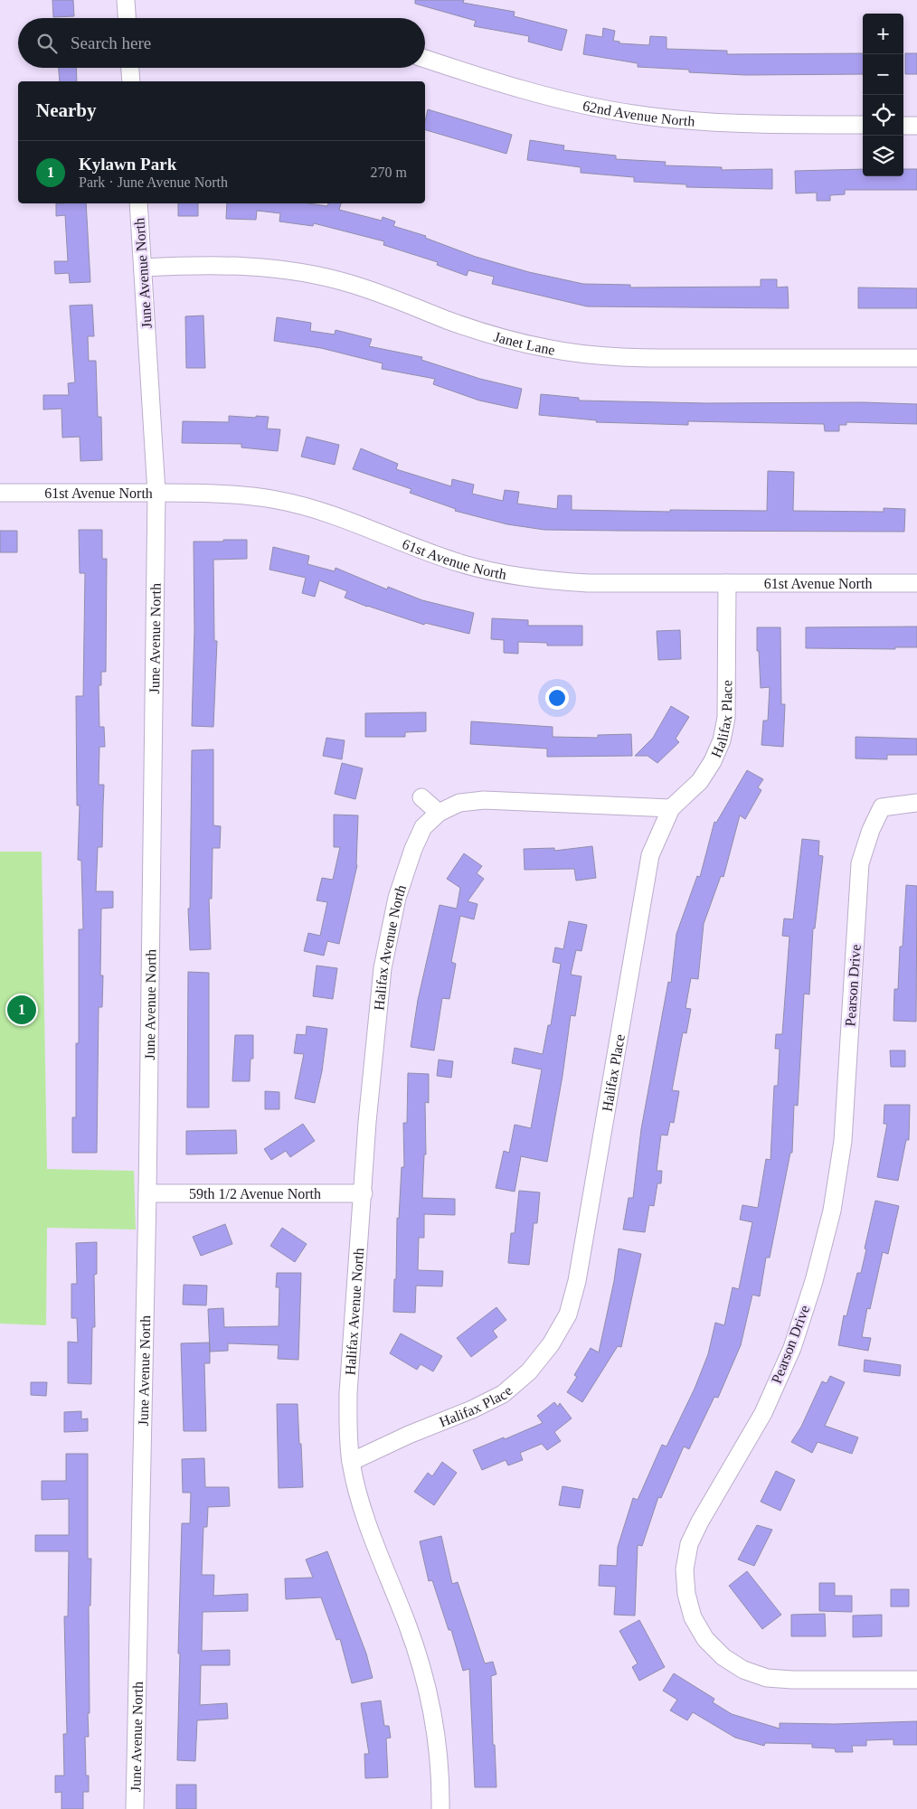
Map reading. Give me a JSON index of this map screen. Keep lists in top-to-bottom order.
{
  "streets": {
    "street": [
      "62nd Avenue North",
      "June Avenue North",
      "Janet Lane",
      "61st Avenue North",
      "Halifax Place",
      "Halifax Avenue North",
      "Pearson Drive",
      "59th 1/2 Avenue North"
    ]
  },
  "crossings": [
    ["June Avenue North", "Janet Lane"],
    ["June Avenue North", "61st Avenue North"],
    ["June Avenue North", "59th 1/2 Avenue North"],
    ["61st Avenue North", "Halifax Place"],
    ["Halifax Place", "Halifax Avenue North"],
    ["Halifax Avenue North", "59th 1/2 Avenue North"]
  ],
  "page": {
    "map_buttons": ["+", "−"],
    "search": "Search here",
    "heading": "Nearby",
    "list": [
      {
        "mark": "1",
        "name": "Kylawn Park",
        "note": "Park · June Avenue North",
        "value": "270 m"
      }
    ],
    "pins": "1"
  }
}
